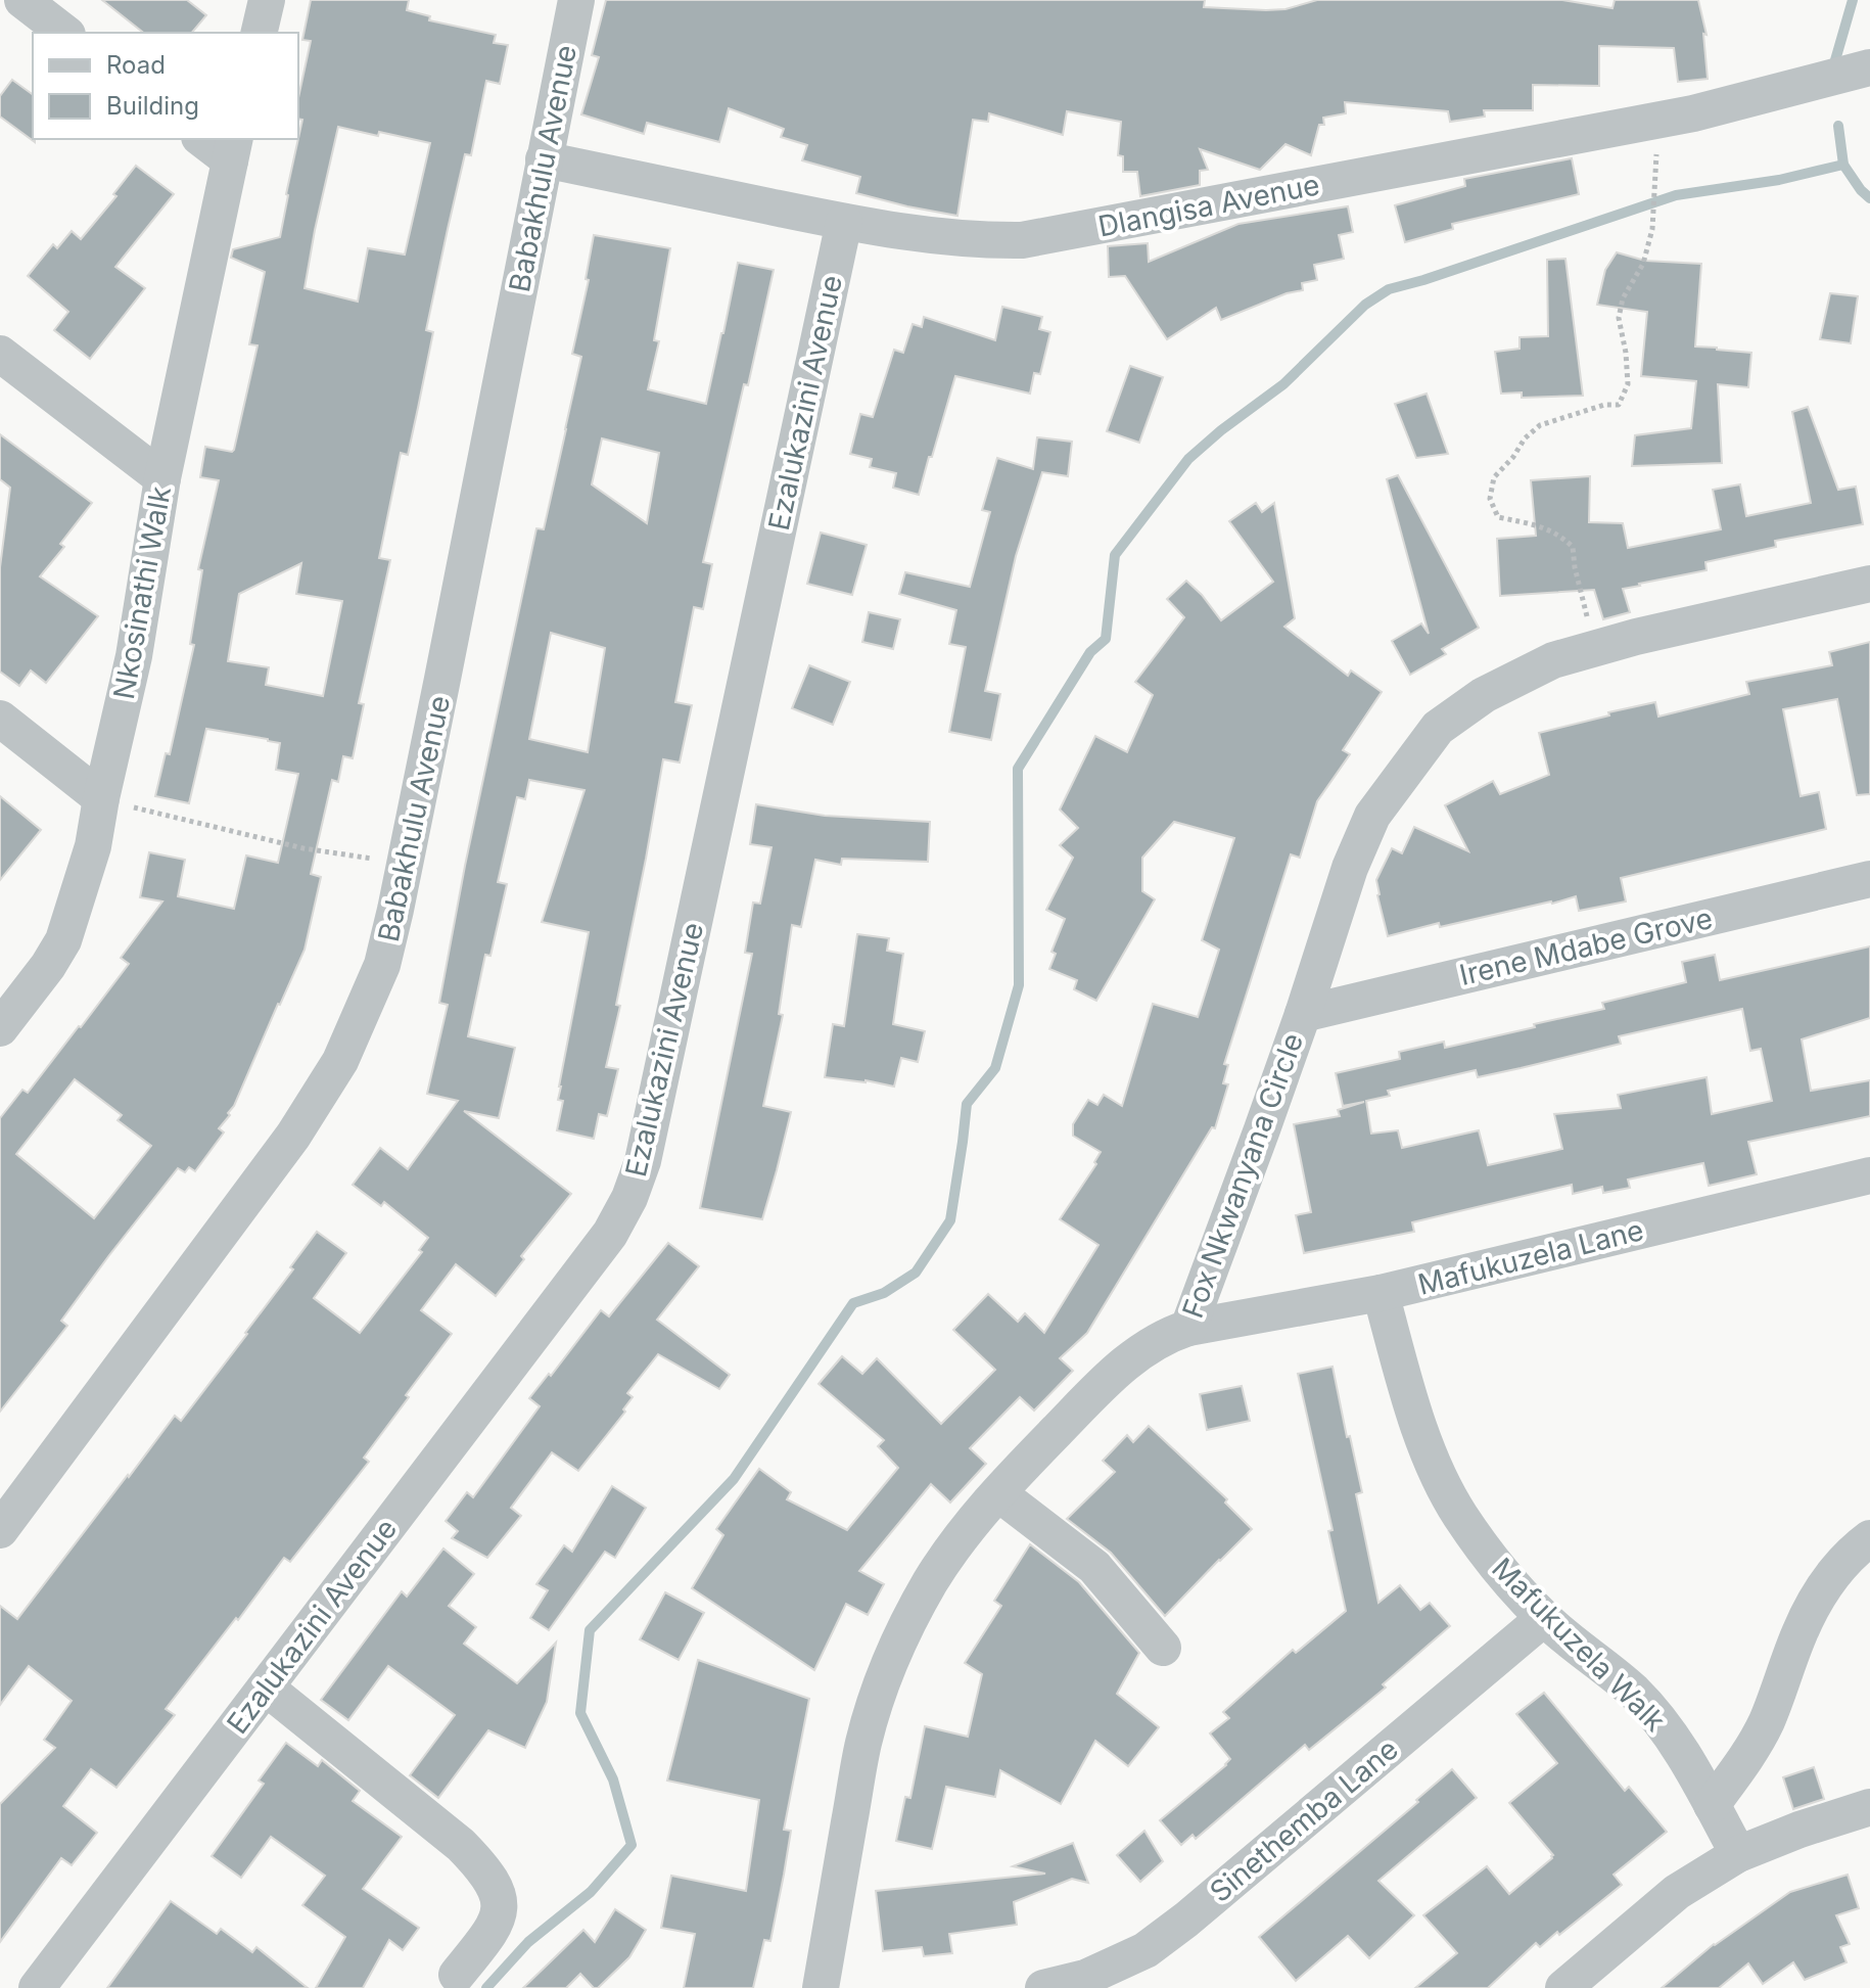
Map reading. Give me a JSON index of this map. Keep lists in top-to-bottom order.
{
  "streets": {
    "street": [
      "Babakhulu Avenue",
      "Dlangisa Avenue",
      "Ezalukazini Avenue",
      "Nkosinathi Walk",
      "Irene Mdabe Grove",
      "Fox Nkwanyana Circle",
      "Mafukuzela Lane",
      "Mafukuzela Walk",
      "Sinethemba Lane"
    ]
  },
  "crossings": [
    ["Babakhulu Avenue", "Dlangisa Avenue"],
    ["Dlangisa Avenue", "Ezalukazini Avenue"],
    ["Irene Mdabe Grove", "Fox Nkwanyana Circle"],
    ["Fox Nkwanyana Circle", "Mafukuzela Lane"],
    ["Mafukuzela Lane", "Mafukuzela Walk"],
    ["Mafukuzela Walk", "Sinethemba Lane"]
  ],
  "legend": ["Road", "Building"]
}
